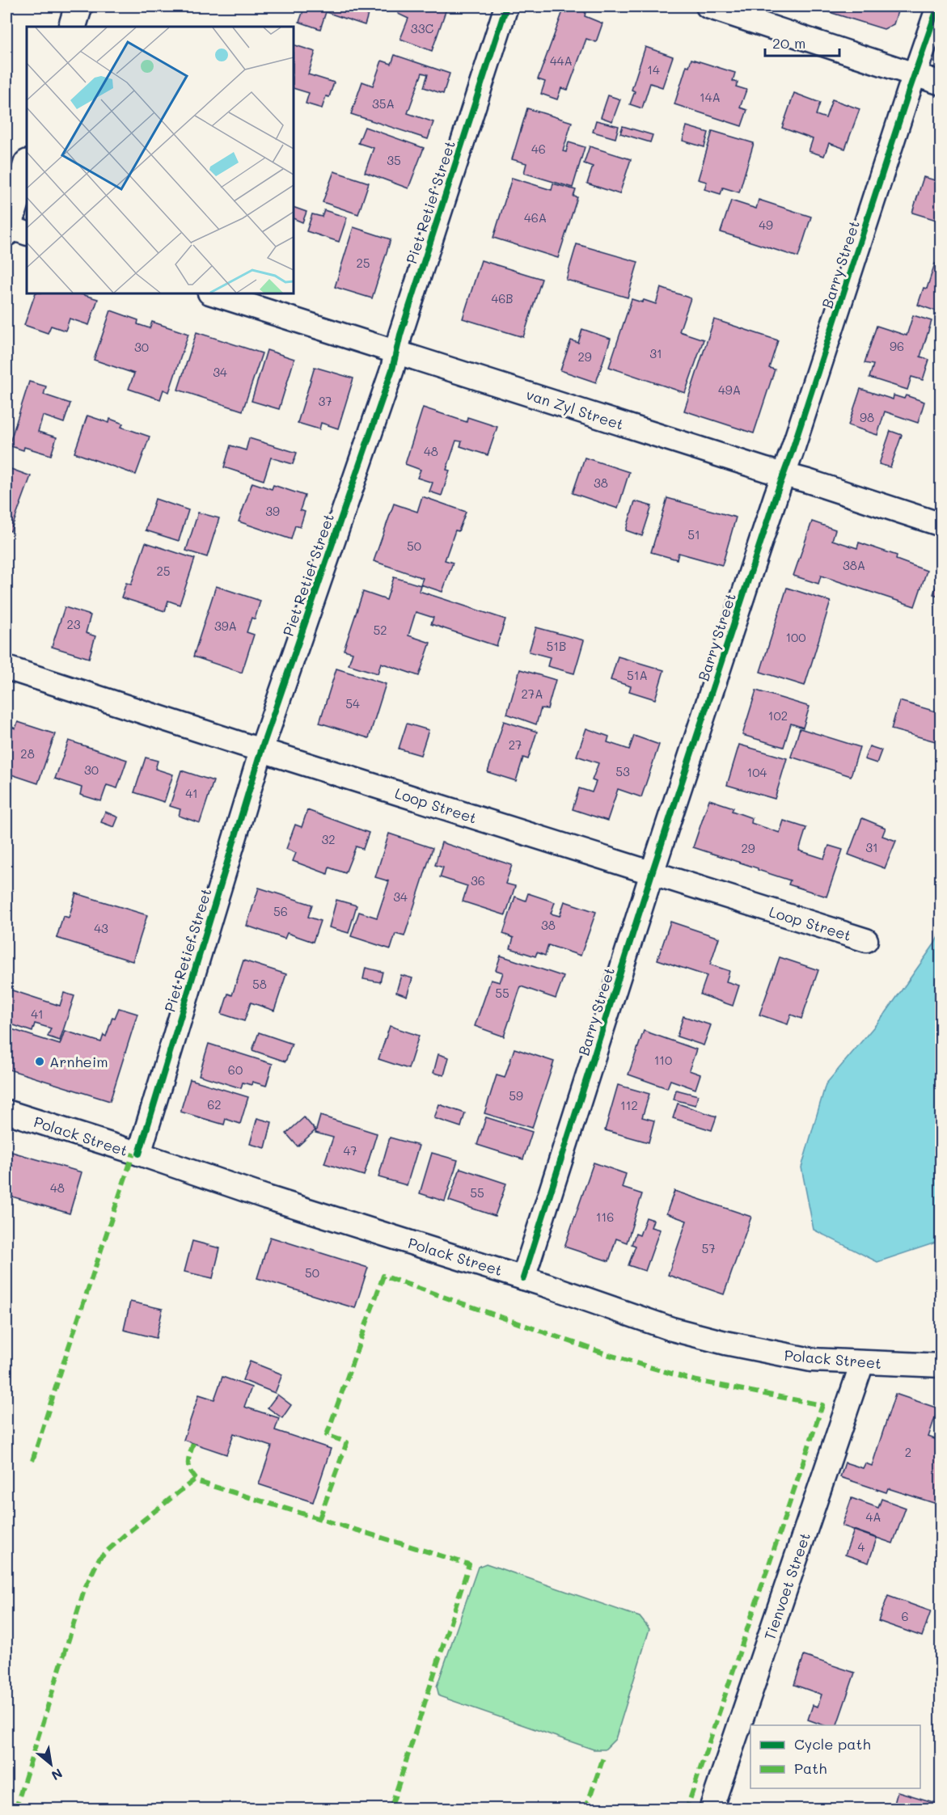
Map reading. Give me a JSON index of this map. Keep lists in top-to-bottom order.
{
  "streets": {
    "street": [
      "Piet Retief Street",
      "Barry Street",
      "van Zyl Street",
      "Loop Street",
      "Polack Street",
      "Tienvoet Street"
    ]
  },
  "crossings": [
    ["Piet Retief Street", "van Zyl Street"],
    ["Piet Retief Street", "Loop Street"],
    ["Piet Retief Street", "Polack Street"],
    ["Barry Street", "van Zyl Street"],
    ["Barry Street", "Loop Street"],
    ["Barry Street", "Polack Street"],
    ["Polack Street", "Tienvoet Street"]
  ],
  "places": ["Arnheim"],
  "house_numbers": [
    "33C",
    "44A",
    "14",
    "14A",
    "35A",
    "46",
    "35",
    "46A",
    "49",
    "25",
    "46B",
    "96",
    "30",
    "31",
    "29",
    "34",
    "49A",
    "37",
    "98",
    "48",
    "38",
    "39",
    "51",
    "50",
    "38A",
    "25",
    "23",
    "39A",
    "52",
    "100",
    "51B",
    "51A",
    "27A",
    "54",
    "102",
    "27",
    "28",
    "30",
    "53",
    "104",
    "41",
    "32",
    "31",
    "29",
    "36",
    "34",
    "56",
    "38",
    "43",
    "58",
    "55",
    "41",
    "110",
    "60",
    "59",
    "62",
    "112",
    "47",
    "48",
    "55",
    "116",
    "57",
    "50",
    "2",
    "4A",
    "4",
    "6"
  ],
  "legend": ["Cycle path", "Path"],
  "scale_bar": "20 m",
  "north": "bottom right"
}
